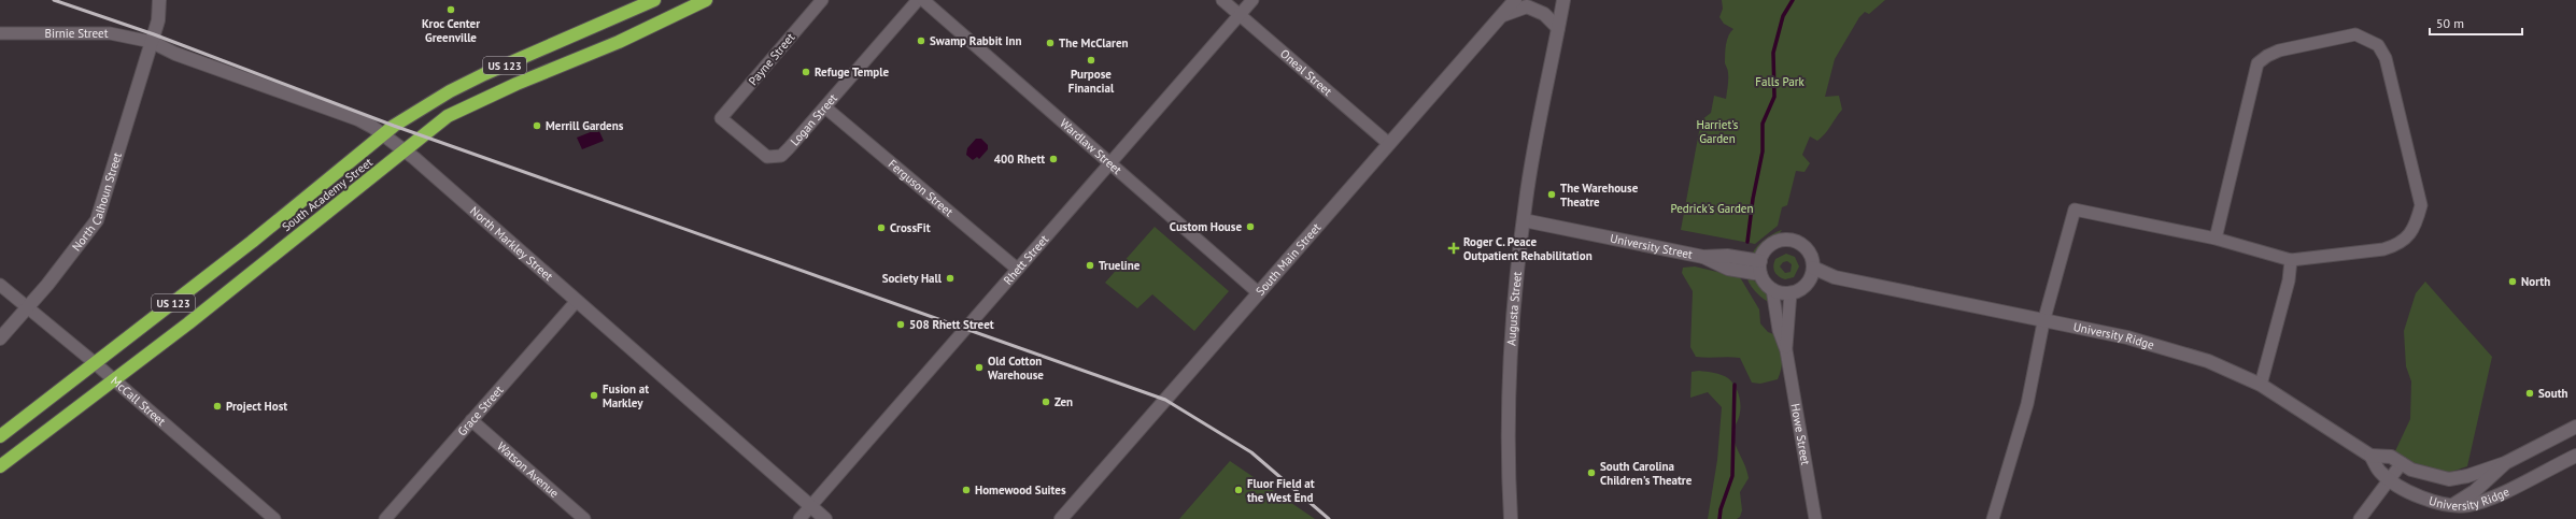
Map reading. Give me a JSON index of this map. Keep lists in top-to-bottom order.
{
  "streets": {
    "highway": ["US 123", "South Academy Street"],
    "street": [
      "Birnie Street",
      "Payne Street",
      "Oneal Street",
      "Logan Street",
      "Wardlaw Street",
      "Ferguson Street",
      "North Calhoun Street",
      "North Markley Street",
      "University Street",
      "Rhett Street",
      "South Main Street",
      "Augusta Street",
      "University Ridge",
      "McCall Street",
      "Grace Street",
      "Howe Street",
      "Watson Avenue"
    ]
  },
  "crossings": [
    ["Birnie Street", "North Calhoun Street"],
    ["Birnie Street", "North Markley Street"],
    ["Payne Street", "Logan Street"],
    ["Oneal Street", "Rhett Street"],
    ["Oneal Street", "South Main Street"],
    ["Logan Street", "Ferguson Street"],
    ["Wardlaw Street", "Rhett Street"],
    ["Wardlaw Street", "South Main Street"],
    ["Ferguson Street", "Rhett Street"],
    ["South Academy Street", "North Markley Street"],
    ["South Academy Street", "McCall Street"],
    ["North Calhoun Street", "North Markley Street"],
    ["North Calhoun Street", "McCall Street"],
    ["North Markley Street", "Rhett Street"],
    ["North Markley Street", "Grace Street"],
    ["University Street", "Augusta Street"],
    ["University Street", "University Ridge"],
    ["University Street", "Howe Street"],
    ["University Ridge", "Howe Street"],
    ["Grace Street", "Watson Avenue"]
  ],
  "parks": ["Falls Park", "Harriet's Garden", "Pedrick's Garden"],
  "places": {
    "other": [
      "Kroc Center Greenville",
      "Swamp Rabbit Inn",
      "The McClaren",
      "Purpose Financial",
      "Refuge Temple",
      "Merrill Gardens",
      "400 Rhett",
      "The Warehouse Theatre",
      "Custom House",
      "CrossFit",
      "Trueline",
      "Society Hall",
      "North",
      "508 Rhett Street",
      "Old Cotton Warehouse",
      "South",
      "Fusion at Markley",
      "Zen",
      "Project Host",
      "South Carolina Children's Theatre",
      "Homewood Suites",
      "Fluor Field at the West End"
    ],
    "health": ["Roger C. Peace Outpatient Rehabilitation"]
  },
  "scale_bar": "50 m"
}
